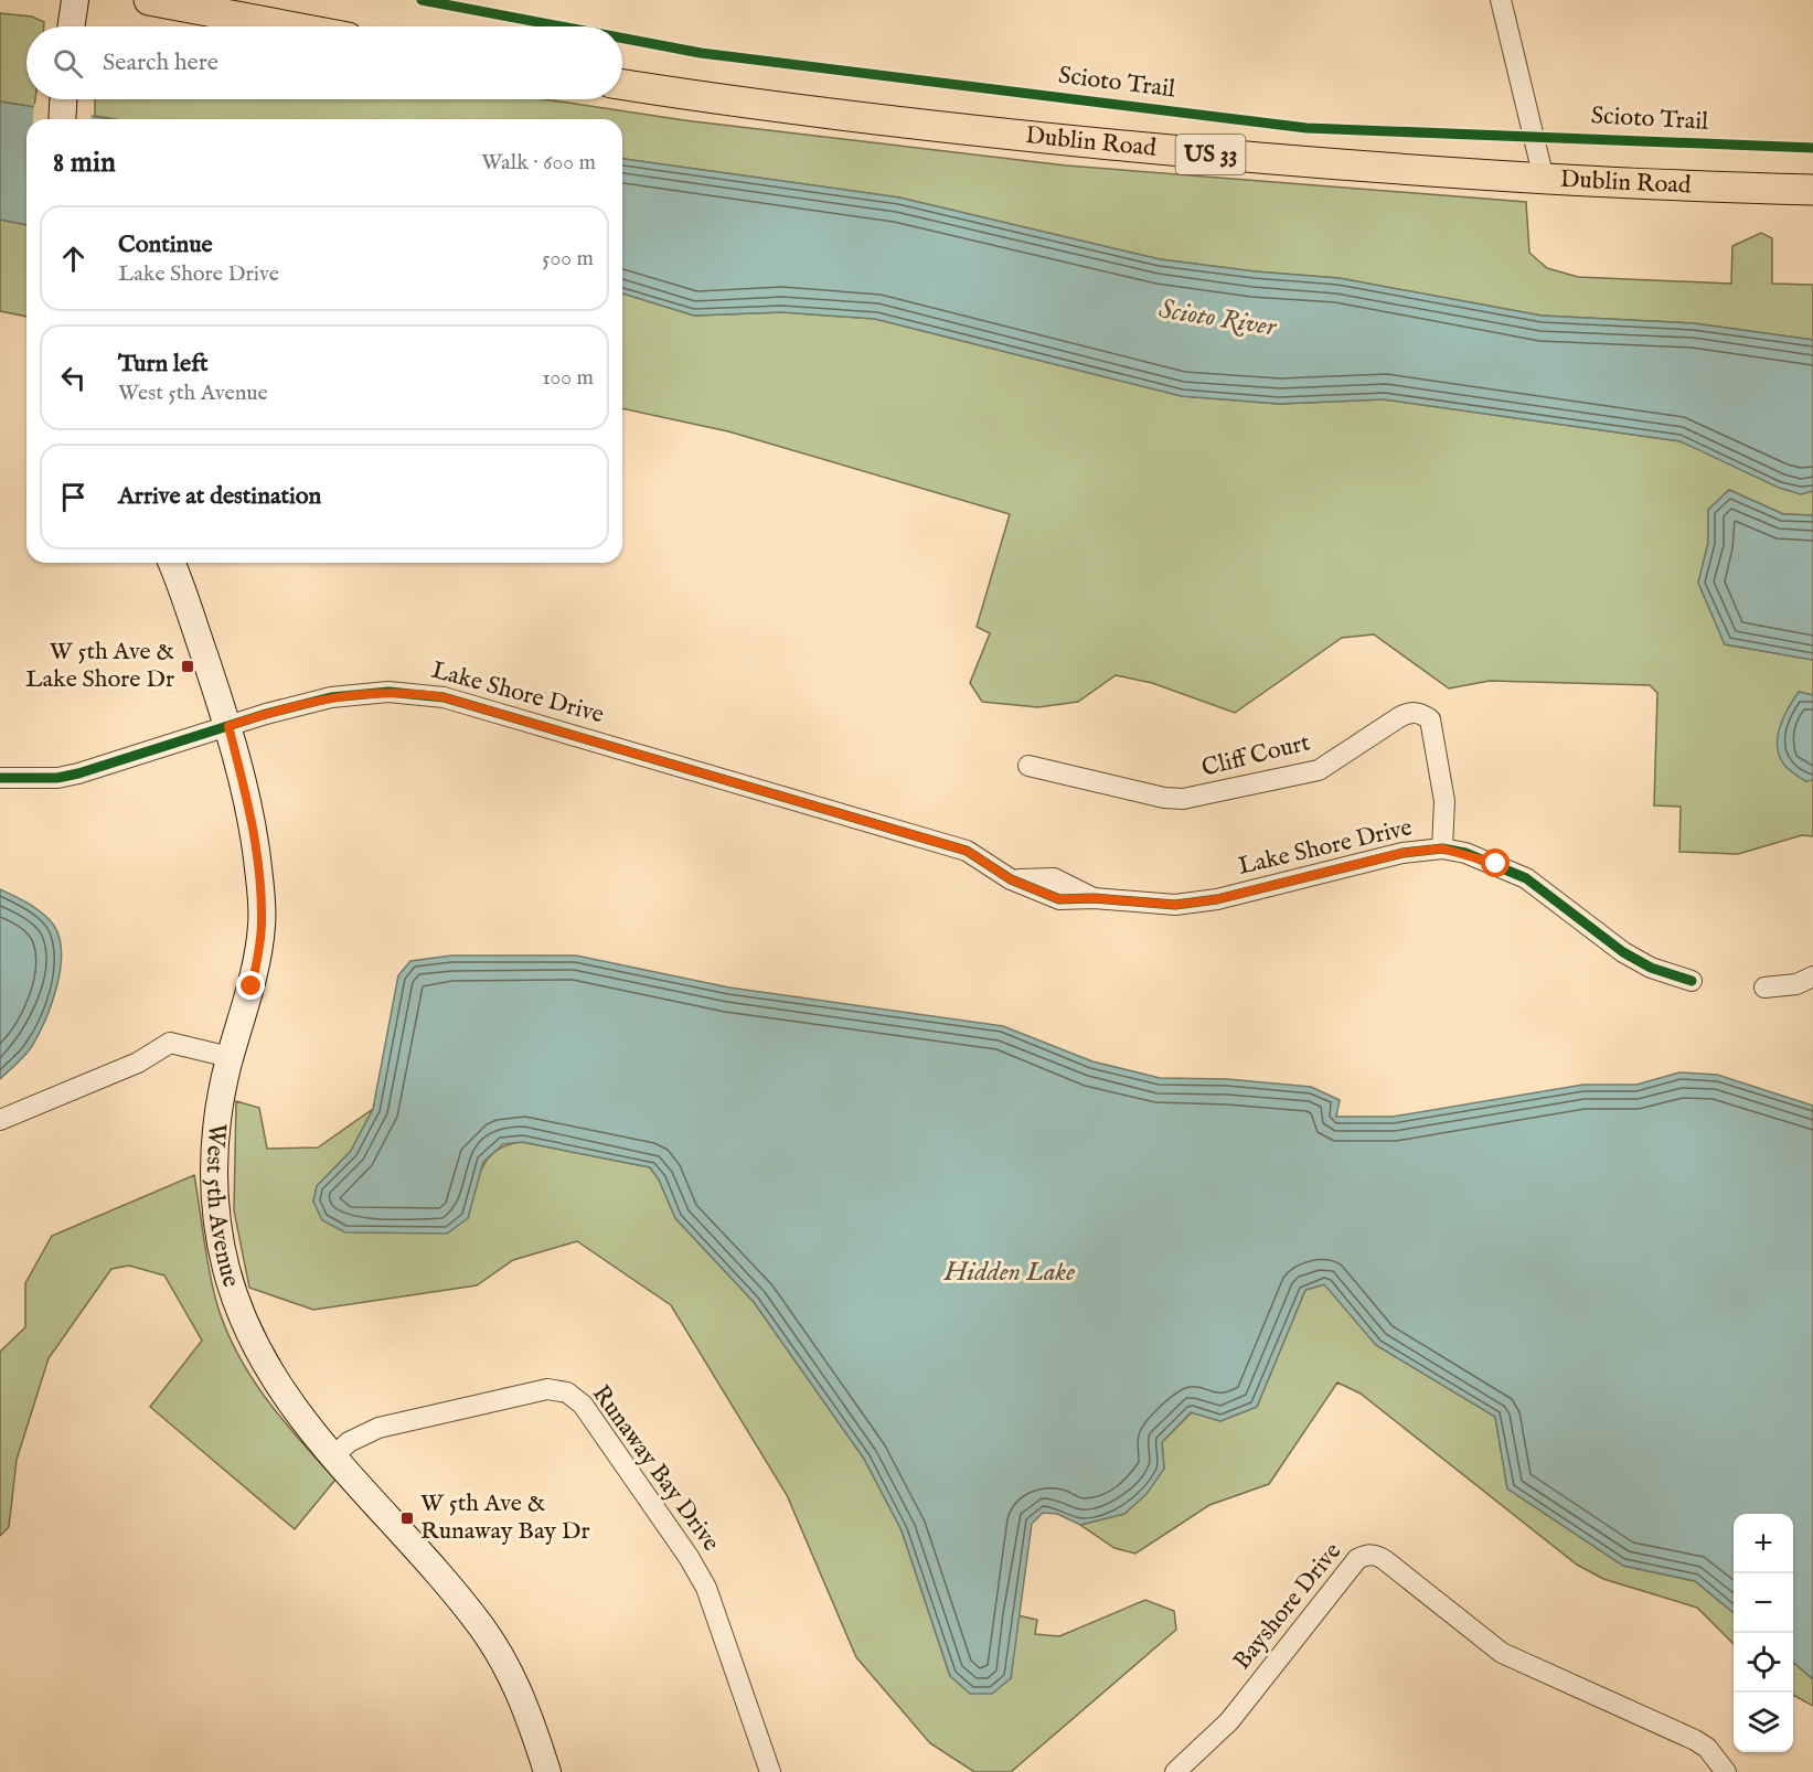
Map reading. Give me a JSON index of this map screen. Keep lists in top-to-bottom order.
{
  "streets": {
    "main road": ["Dublin Road", "US 33", "West 5th Avenue"],
    "street": [
      "Lake Shore Drive",
      "Cliff Court",
      "Runaway Bay Drive",
      "Bayshore Drive"
    ],
    "cycle path": ["Scioto Trail"]
  },
  "crossings": [
    ["Lake Shore Drive", "Cliff Court"],
    ["Lake Shore Drive", "West 5th Avenue"],
    ["West 5th Avenue", "Runaway Bay Drive"]
  ],
  "water": ["Scioto River", "Hidden Lake"],
  "places": {
    "transit": ["W 5th Ave & Lake Shore Dr", "W 5th Ave & Runaway Bay Dr"]
  },
  "page": {
    "search": "Search here",
    "heading": ["8 min", "Walk · 600 m"],
    "list": [
      ["Continue", "Lake Shore Drive", "500 m"],
      ["Turn left", "West 5th Avenue", "100 m"],
      "Arrive at destination"
    ],
    "map_buttons": ["+", "−"]
  }
}
